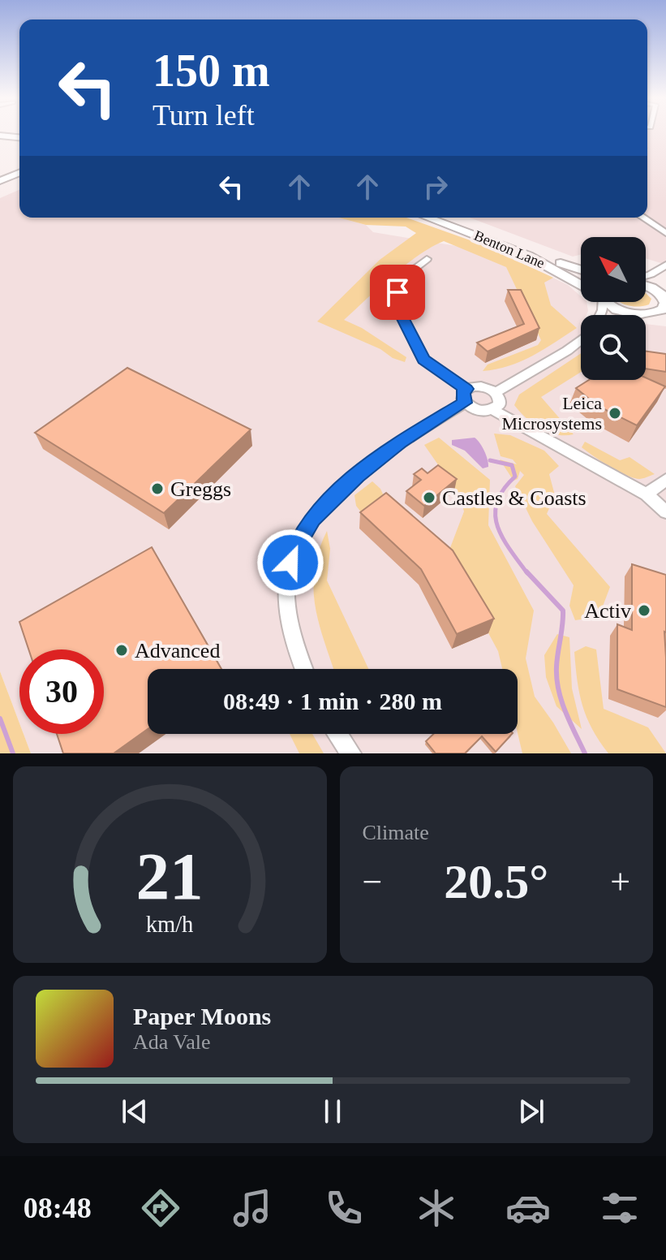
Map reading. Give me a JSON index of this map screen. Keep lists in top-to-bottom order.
{
  "streets": {
    "main road": ["Benton Lane"]
  },
  "places": [
    "Leica Microsystems",
    "Greggs",
    "Castles & Coasts",
    "Activ",
    "Advanced"
  ],
  "north": "top left",
  "page": {
    "turn": ["150 m", "Turn left"],
    "limit": "30",
    "trip": "08:49 · 1 min · 280 m",
    "tile": "Climate",
    "heat": ["−", "20.5°", "+"],
    "song": ["Paper Moons", "Ada Vale"],
    "tabs": "08:48",
    "gauge": ["21", "km/h"]
  }
}
